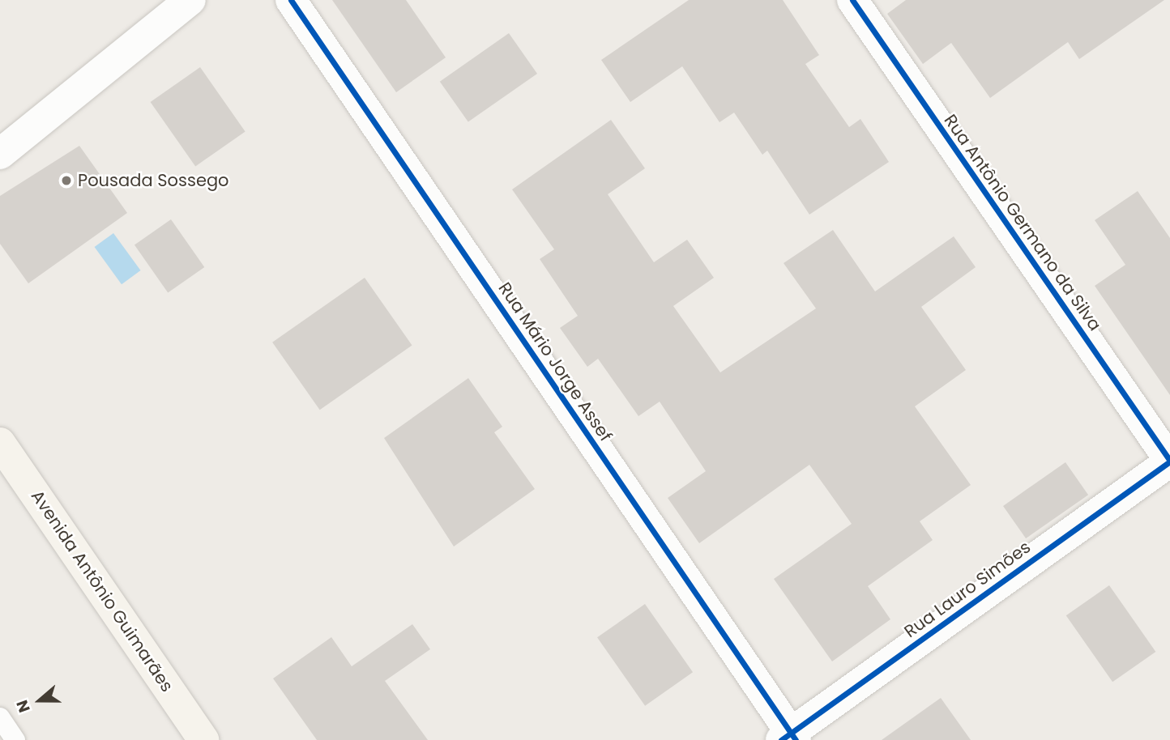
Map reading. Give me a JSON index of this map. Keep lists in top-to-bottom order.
{
  "streets": {
    "street": [
      "Rua Antônio Germano da Silva",
      "Rua Mário Jorge Assef",
      "Rua Lauro Simões",
      "Avenida Antônio Guimarães"
    ]
  },
  "crossings": [
    ["Rua Antônio Germano da Silva", "Rua Lauro Simões"],
    ["Rua Mário Jorge Assef", "Rua Lauro Simões"]
  ],
  "places": ["Pousada Sossego"],
  "north": "left"
}
